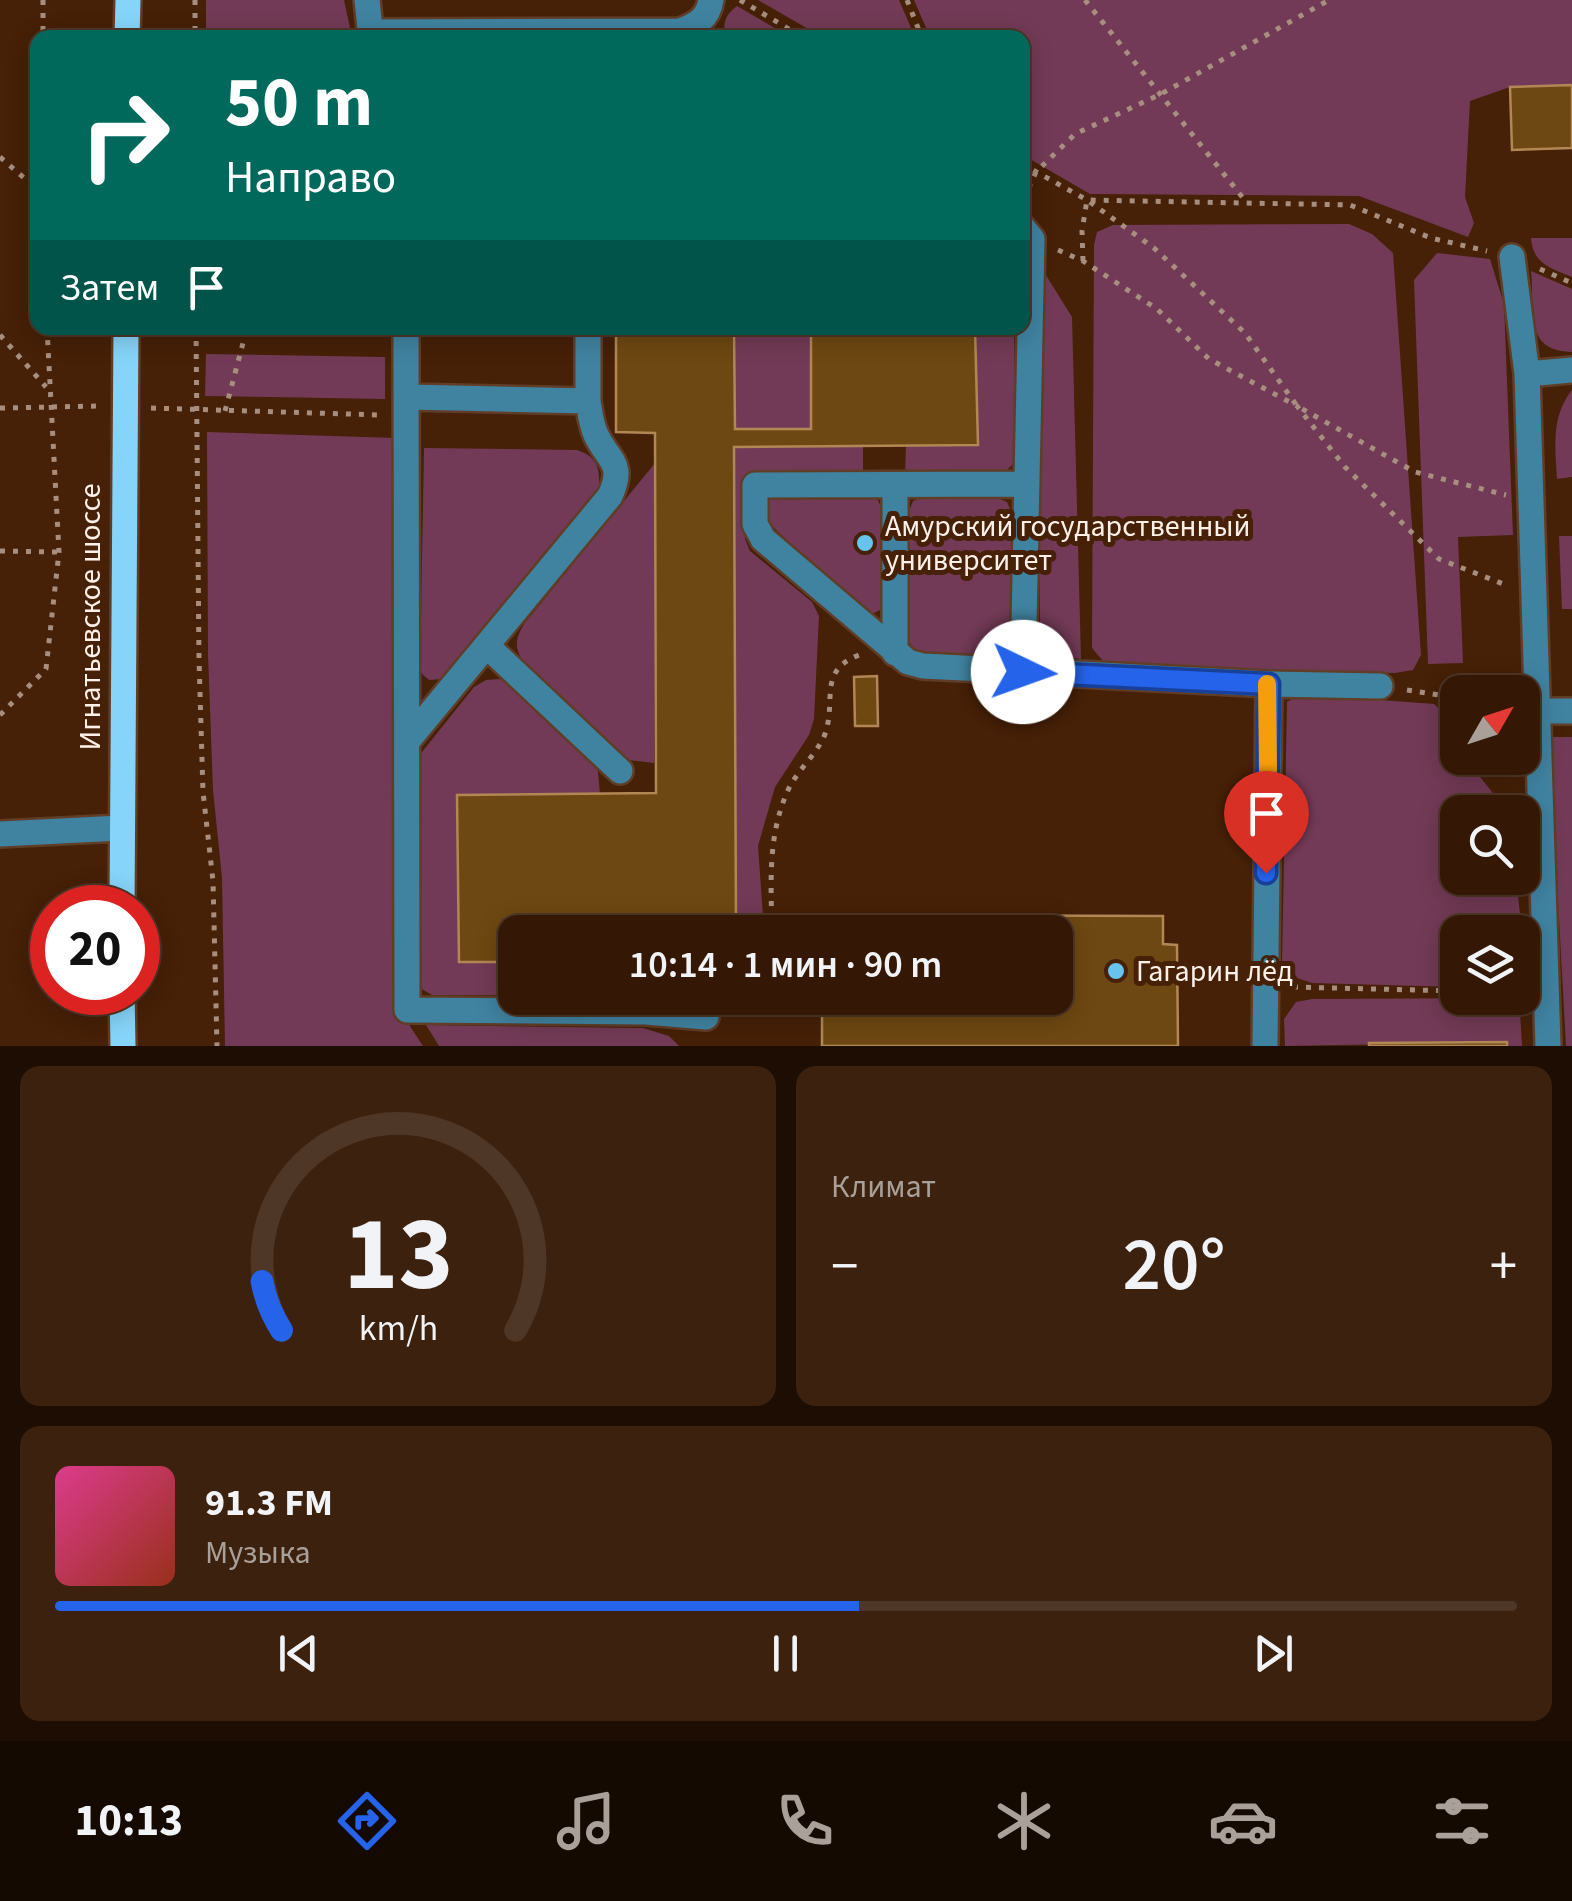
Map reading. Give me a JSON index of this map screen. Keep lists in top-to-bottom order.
{
  "streets": {
    "main road": ["Игнатьевское шоссе"]
  },
  "places": ["Амурский государственный университет", "Гагарин лёд"],
  "north": "top right",
  "page": {
    "turn": ["50 m", "Направо"],
    "then": "Затем",
    "limit": "20",
    "trip": "10:14 · 1 мин · 90 m",
    "tile": "Климат",
    "heat": ["−", "20°", "+"],
    "song": ["91.3 FM", "Музыка"],
    "tabs": "10:13",
    "gauge": ["13", "km/h"]
  }
}
